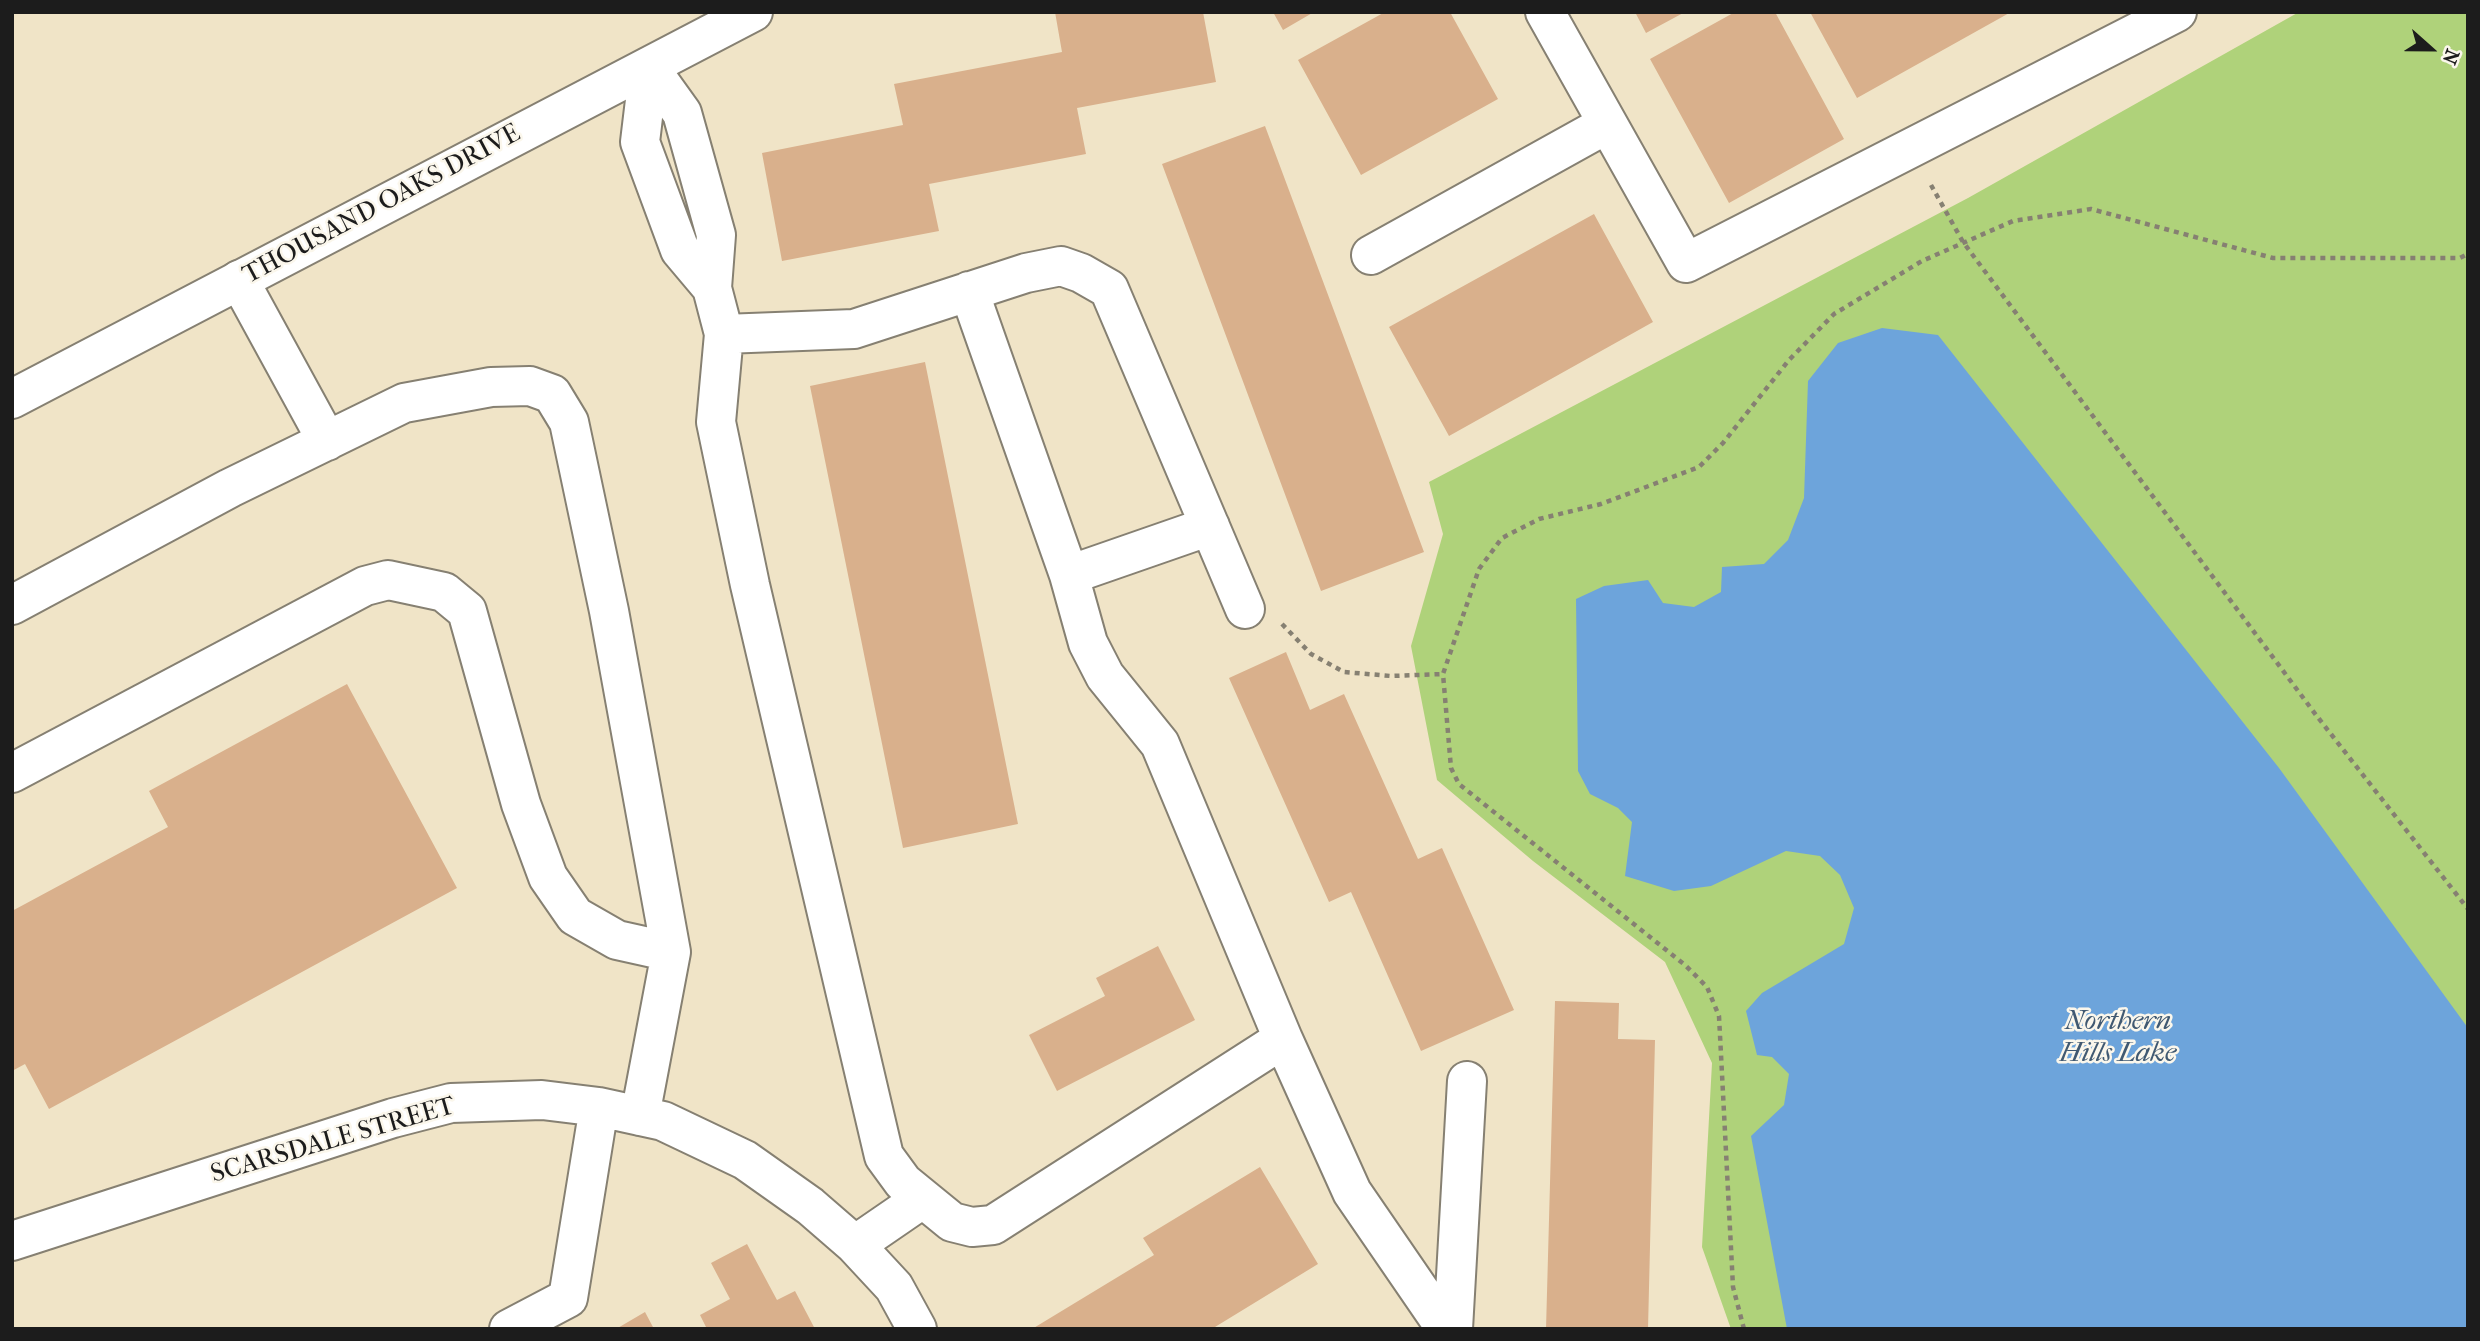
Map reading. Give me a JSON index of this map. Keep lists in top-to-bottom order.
{
  "streets": {
    "street": ["THOUSAND OAKS DRIVE", "SCARSDALE STREET"]
  },
  "water": ["Northern Hills Lake"],
  "north": "right"
}
